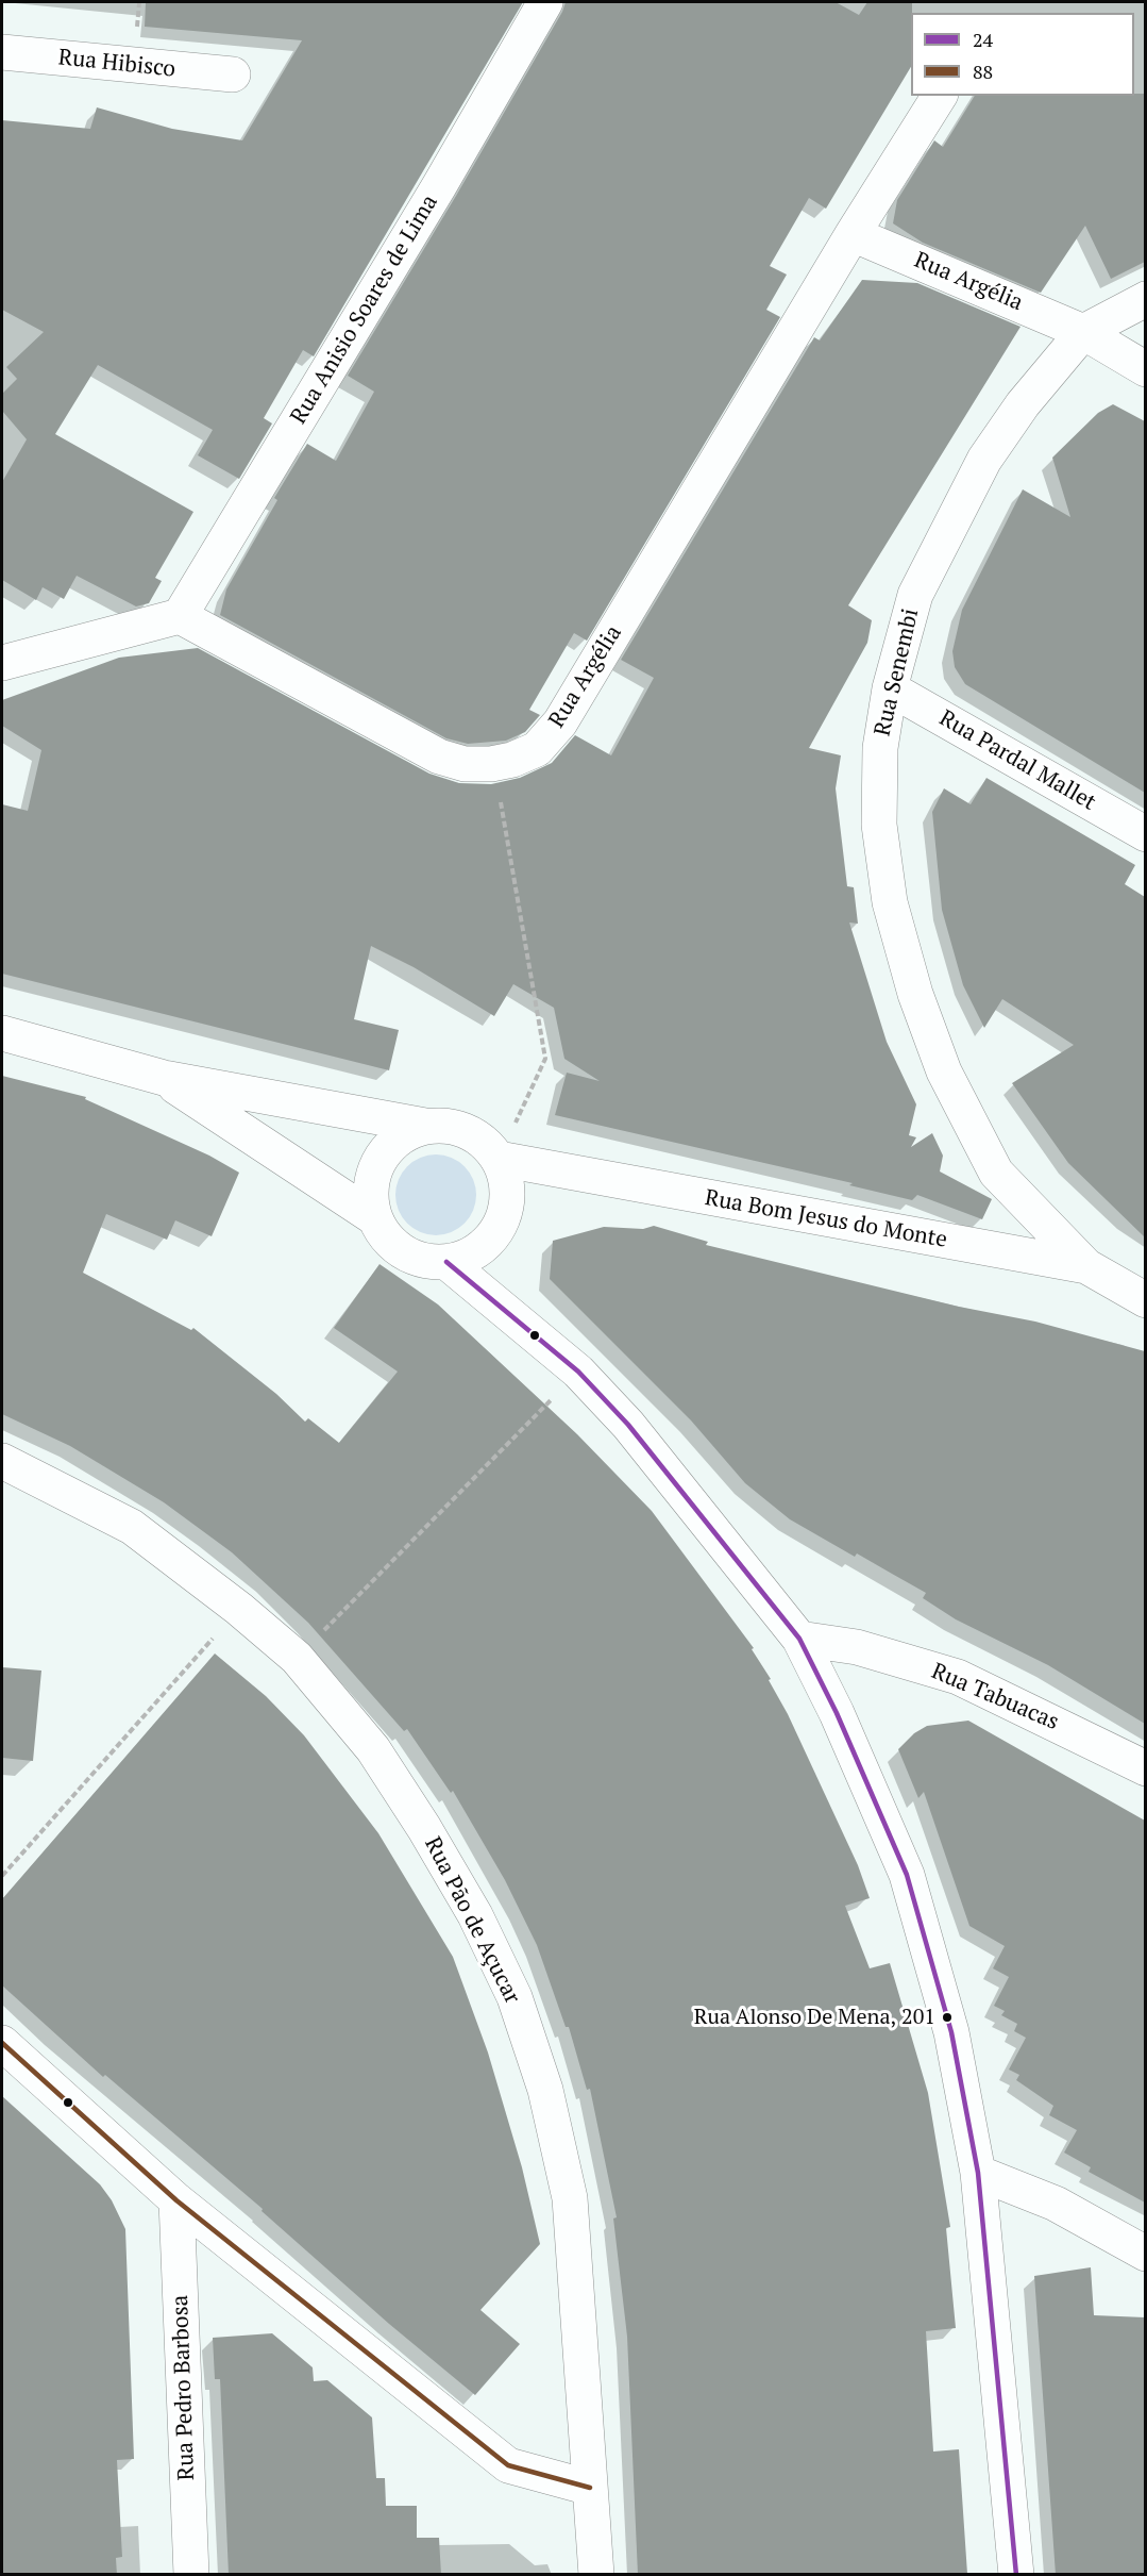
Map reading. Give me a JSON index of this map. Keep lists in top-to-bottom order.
{
  "streets": {
    "street": [
      "Rua Hibisco",
      "Rua Argélia",
      "Rua Anisio Soares de Lima",
      "Rua Senembi",
      "Rua Pardal Mallet",
      "Rua Bom Jesus do Monte",
      "Rua Tabuacas",
      "Rua Pão de Açucar",
      "Rua Pedro Barbosa"
    ]
  },
  "crossings": [
    ["Rua Argélia", "Rua Anisio Soares de Lima"],
    ["Rua Argélia", "Rua Senembi"],
    ["Rua Senembi", "Rua Pardal Mallet"],
    ["Rua Senembi", "Rua Bom Jesus do Monte"]
  ],
  "places": ["Rua Alonso De Mena, 201"],
  "lines": ["transit line 24", "transit line 88"],
  "legend": ["24", "88"]
}
